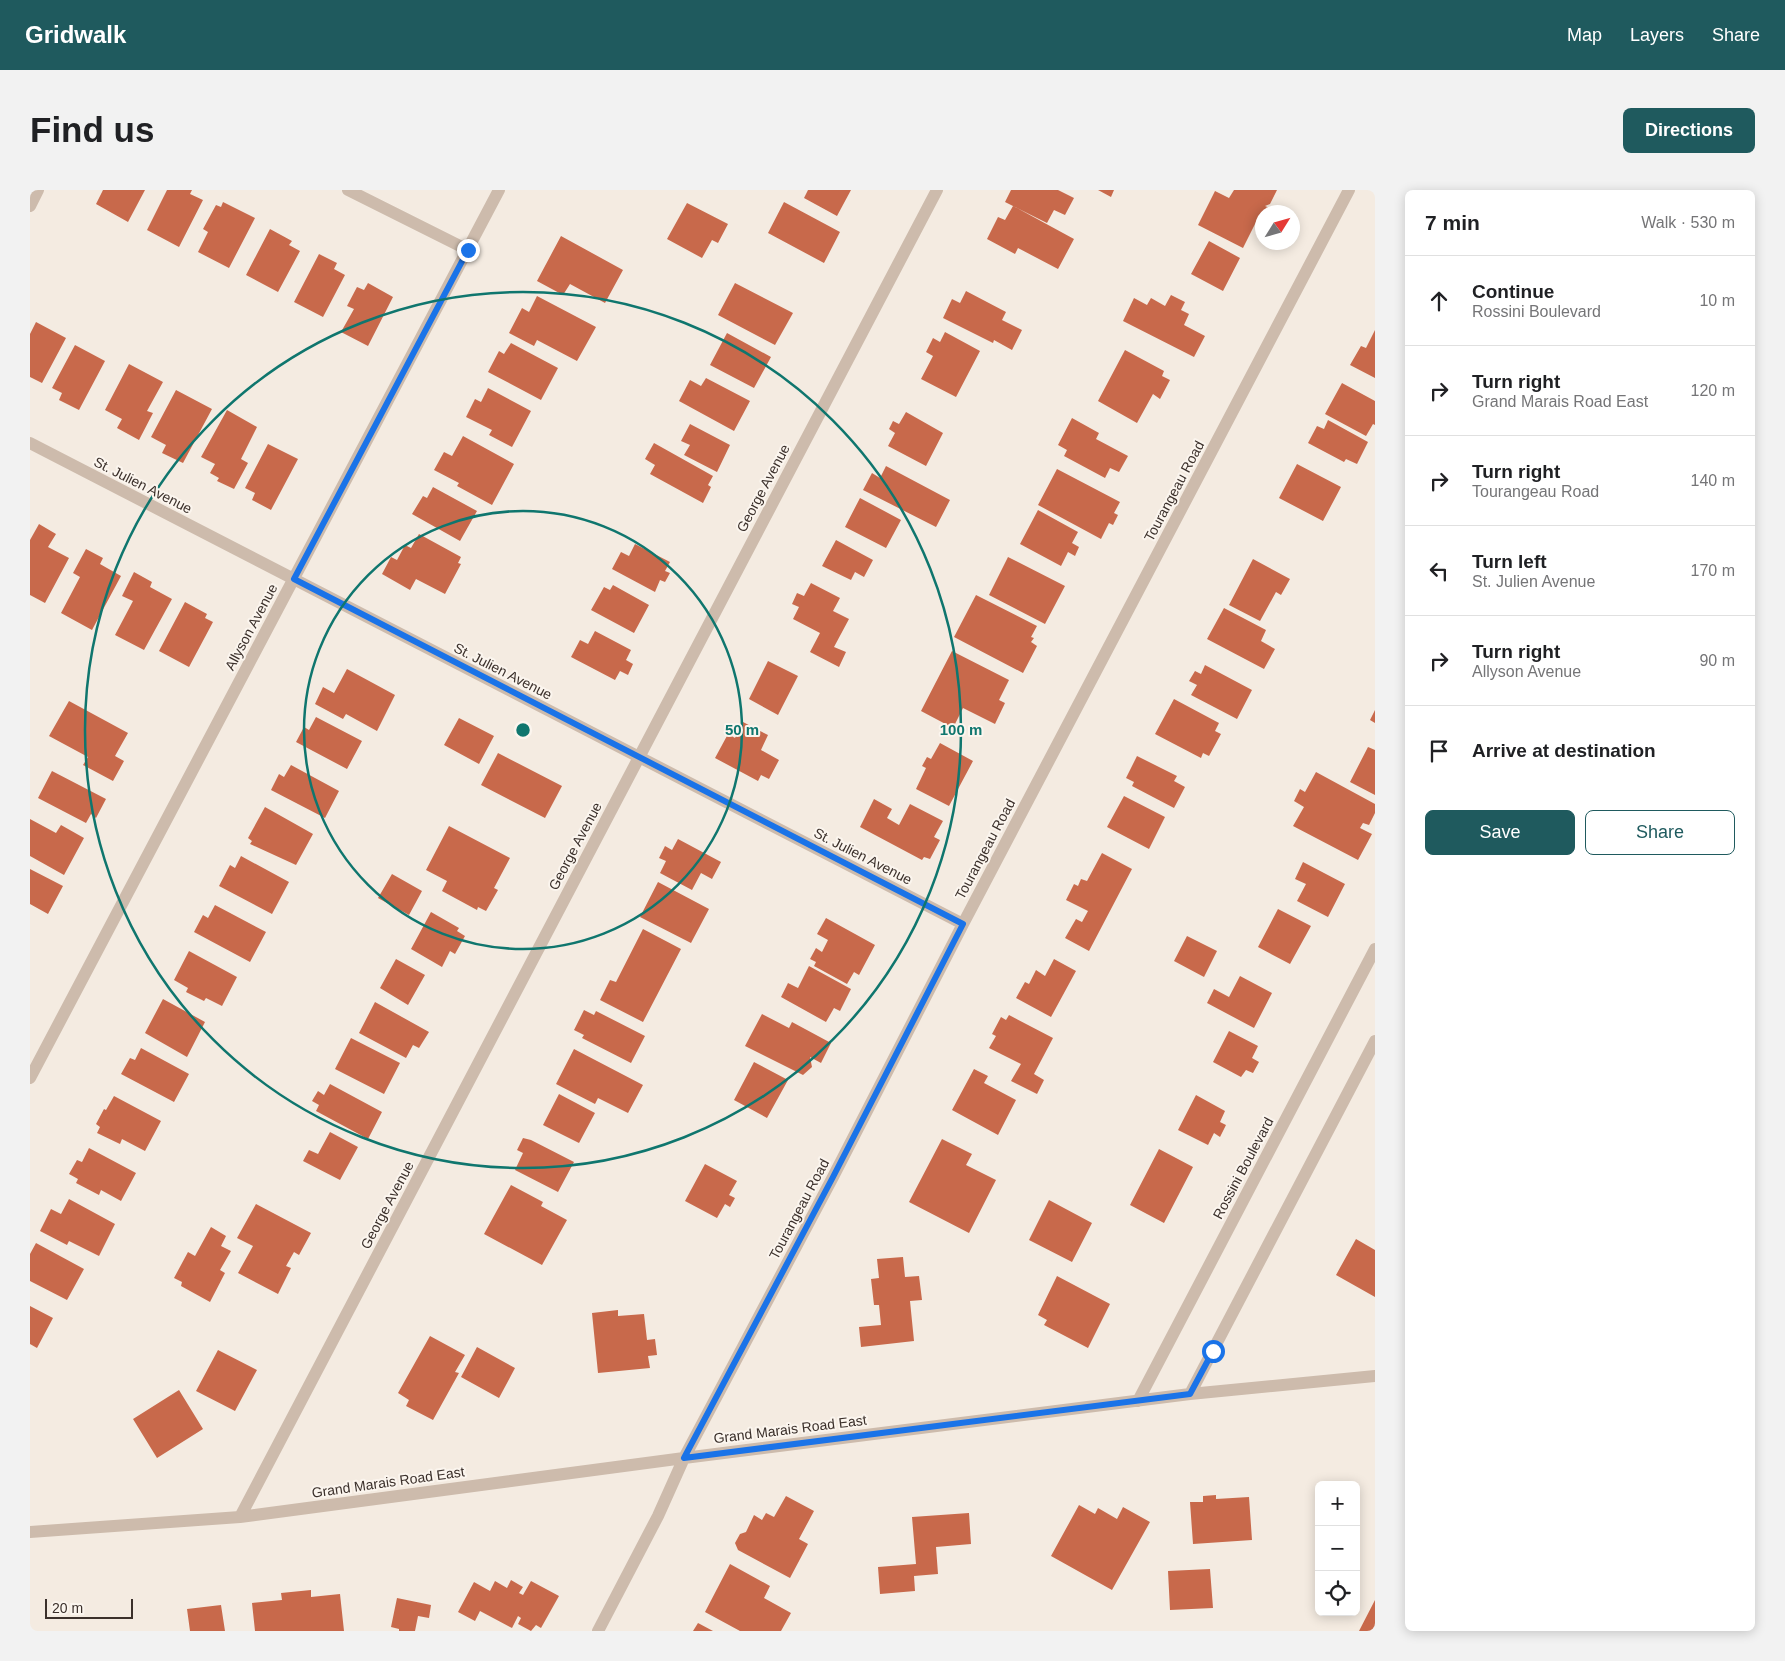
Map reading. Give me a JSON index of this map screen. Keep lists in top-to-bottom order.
{
  "streets": {
    "street": [
      "St. Julien Avenue",
      "George Avenue",
      "Tourangeau Road",
      "Allyson Avenue",
      "Rossini Boulevard",
      "Grand Marais Road East"
    ]
  },
  "crossings": [
    ["St. Julien Avenue", "George Avenue"],
    ["St. Julien Avenue", "Tourangeau Road"],
    ["St. Julien Avenue", "Allyson Avenue"],
    ["George Avenue", "Grand Marais Road East"],
    ["Tourangeau Road", "Grand Marais Road East"],
    ["Rossini Boulevard", "Grand Marais Road East"]
  ],
  "scale_bar": "20 m",
  "north": "top right",
  "page": {
    "header": "Gridwalk",
    "nav": ["Map", "Layers", "Share"],
    "buttons": [
      "Directions",
      ["Save", "Share"]
    ],
    "title": "Find us",
    "heading": ["7 min", "Walk · 530 m"],
    "list": [
      ["Continue", "Rossini Boulevard", "10 m"],
      ["Turn right", "Grand Marais Road East", "120 m"],
      ["Turn right", "Tourangeau Road", "140 m"],
      ["Turn left", "St. Julien Avenue", "170 m"],
      ["Turn right", "Allyson Avenue", "90 m"],
      "Arrive at destination"
    ],
    "map_buttons": ["+", "−"],
    "scale": "20 m"
  },
  "rings": ["50 m", "100 m"]
}
